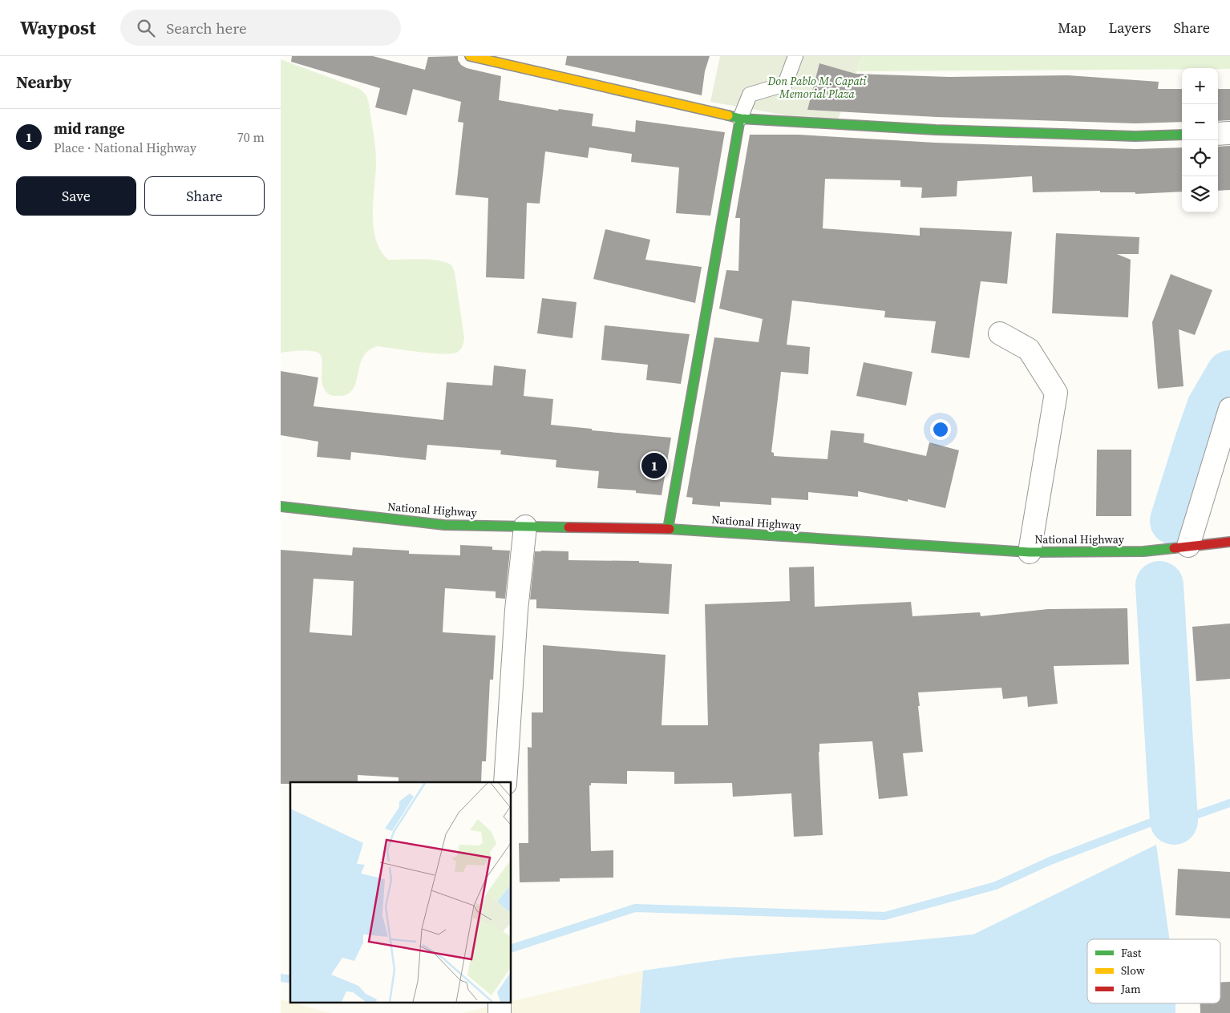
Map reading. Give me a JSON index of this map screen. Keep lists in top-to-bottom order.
{
  "streets": {
    "street": ["National Highway"]
  },
  "parks": ["Don Pablo M. Capati Memorial Plaza"],
  "legend": ["Fast", "Slow", "Jam"],
  "page": {
    "header": "Waypost",
    "search": "Search here",
    "nav": ["Map", "Layers", "Share"],
    "heading": "Nearby",
    "map_buttons": ["+", "−"],
    "list": [
      {
        "mark": "1",
        "name": "mid range",
        "note": "Place · National Highway",
        "value": "70 m"
      }
    ],
    "buttons": ["Save", "Share"],
    "pins": "1"
  }
}
